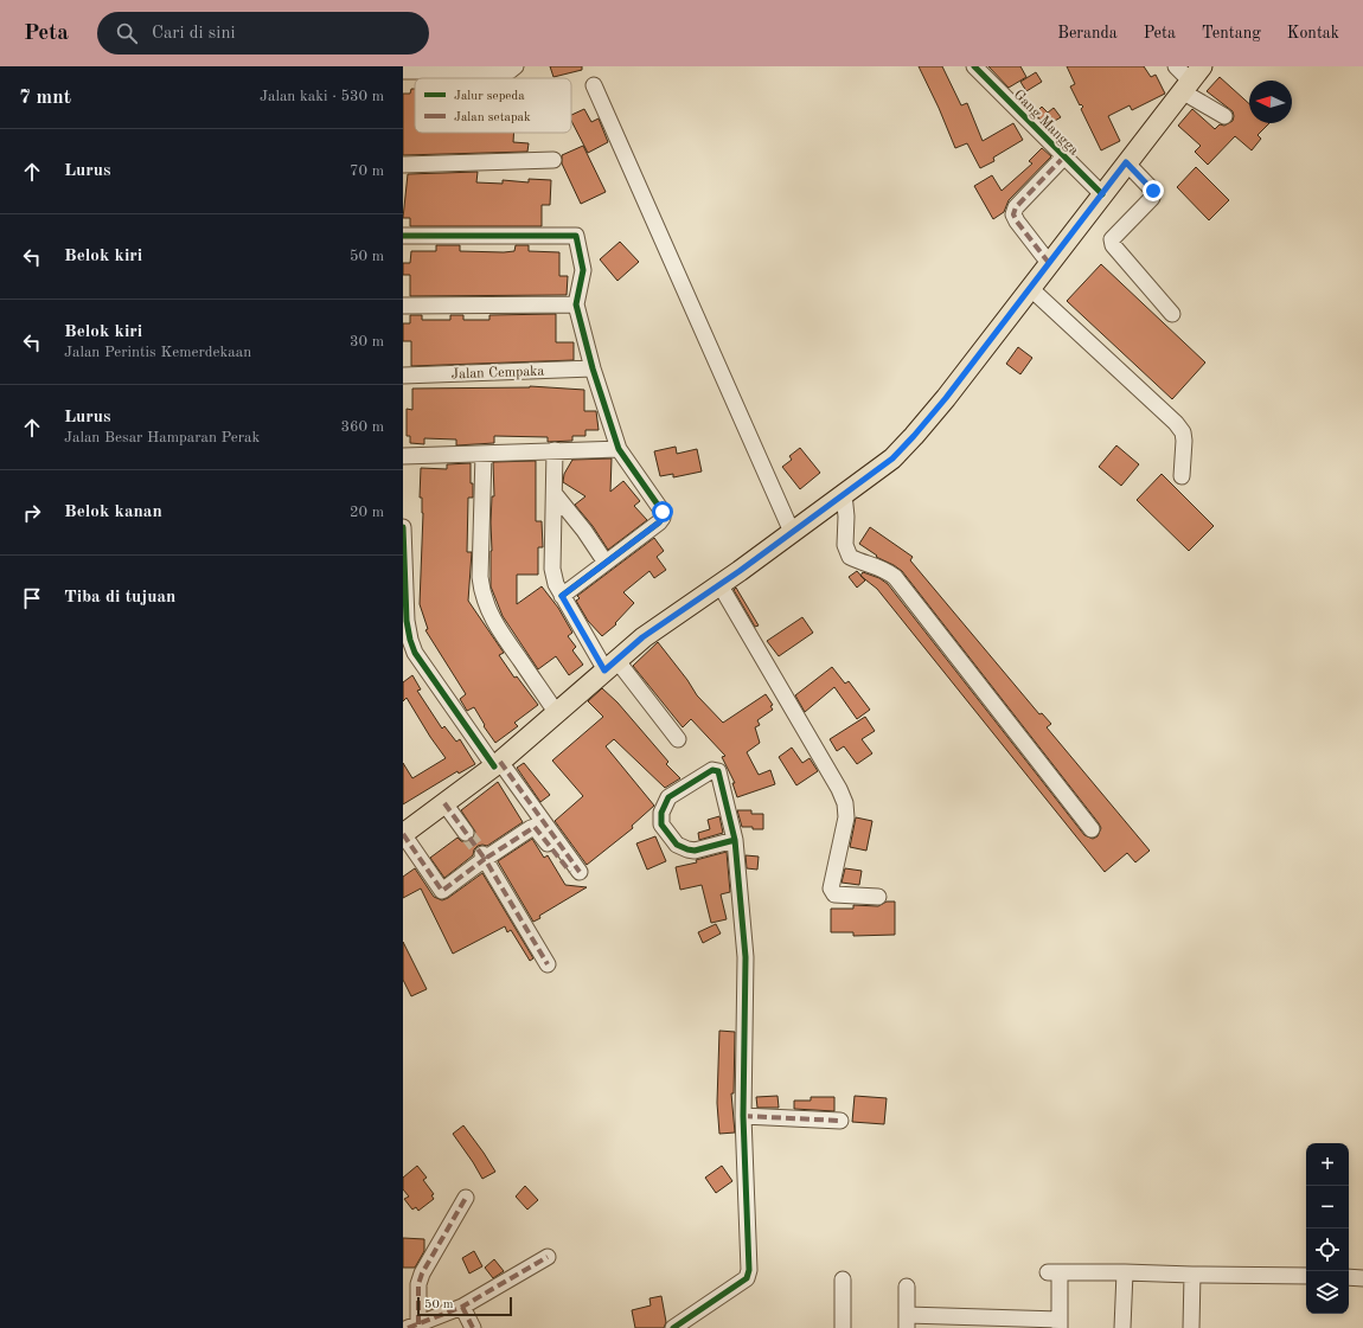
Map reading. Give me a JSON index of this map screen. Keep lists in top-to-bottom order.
{
  "streets": {
    "street": ["Gang Mangga", "Jalan Cempaka"]
  },
  "legend": ["Jalur sepeda", "Jalan setapak"],
  "scale_bar": "50 m",
  "north": "left",
  "page": {
    "header": "Peta",
    "search": "Cari di sini",
    "nav": [
      "Beranda",
      "Peta",
      "Tentang",
      "Kontak"
    ],
    "heading": ["7 mnt", "Jalan kaki · 530 m"],
    "list": [
      ["Lurus", "70 m"],
      ["Belok kiri", "50 m"],
      ["Belok kiri", "Jalan Perintis Kemerdekaan", "30 m"],
      ["Lurus", "Jalan Besar Hamparan Perak", "360 m"],
      ["Belok kanan", "20 m"],
      "Tiba di tujuan"
    ],
    "map_buttons": ["+", "−"],
    "scale": "50 m"
  }
}
